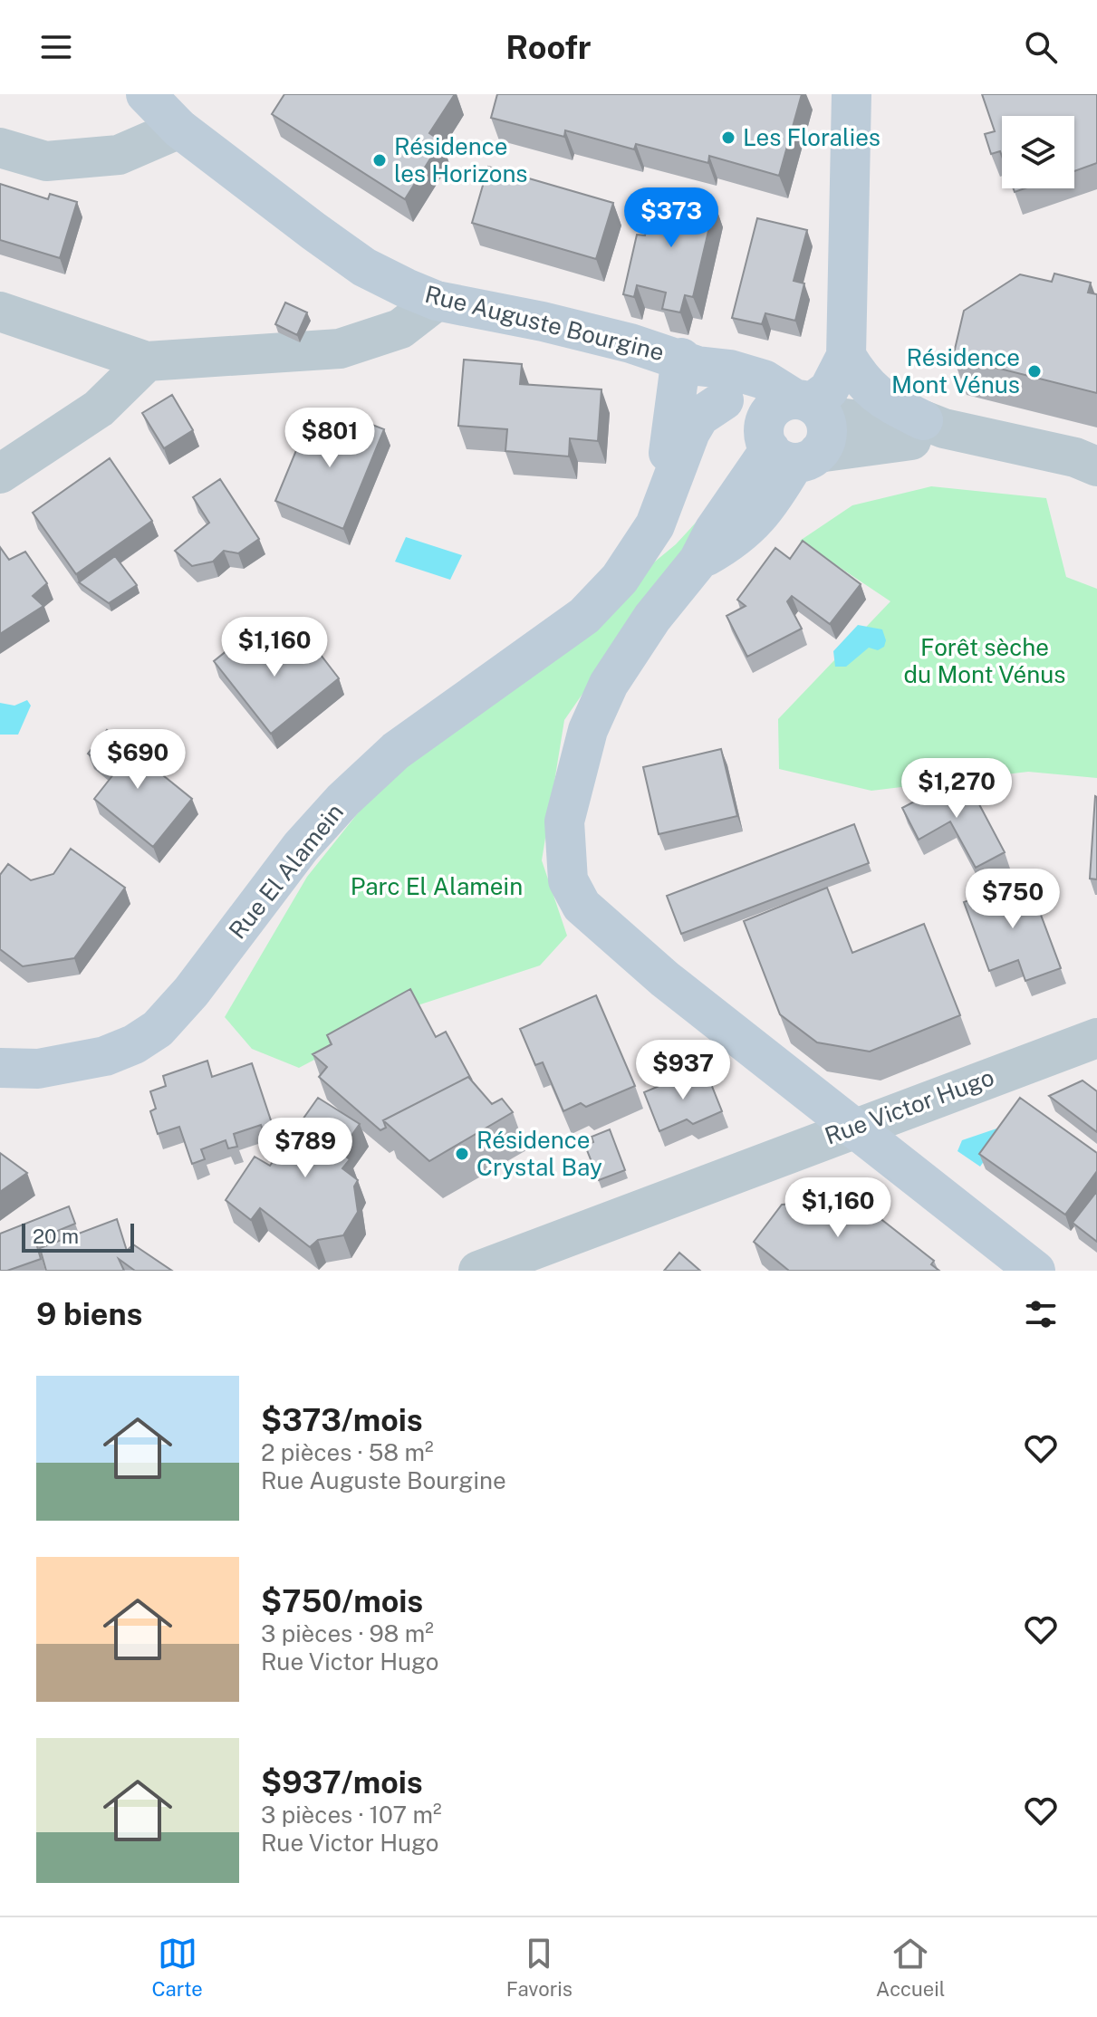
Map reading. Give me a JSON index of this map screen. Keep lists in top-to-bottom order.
{
  "streets": {
    "street": ["Rue Auguste Bourgine", "Rue El Alamein", "Rue Victor Hugo"]
  },
  "crossings": [
    ["Rue Auguste Bourgine", "Rue El Alamein"]
  ],
  "parks": ["Forêt sèche du Mont Vénus", "Parc El Alamein"],
  "places": [
    "Les Floralies",
    "Résidence les Horizons",
    "Résidence Mont Vénus",
    "Résidence Crystal Bay"
  ],
  "scale_bar": "20 m",
  "page": {
    "header": "Roofr",
    "price": [
      "$373",
      "$801",
      "$1,160",
      "$690",
      "$1,270",
      "$750",
      "$937",
      "$789",
      "$1,160"
    ],
    "scale": "20 m",
    "heading": "9 biens",
    "list": [
      {
        "name": "$373/mois",
        "note": "2 pièces · 58 m² · Rue Auguste Bourgine"
      },
      {
        "name": "$750/mois",
        "note": "3 pièces · 98 m² · Rue Victor Hugo"
      },
      {
        "name": "$937/mois",
        "note": "3 pièces · 107 m² · Rue Victor Hugo"
      }
    ],
    "tabs": ["Carte", "Favoris", "Accueil"]
  }
}
